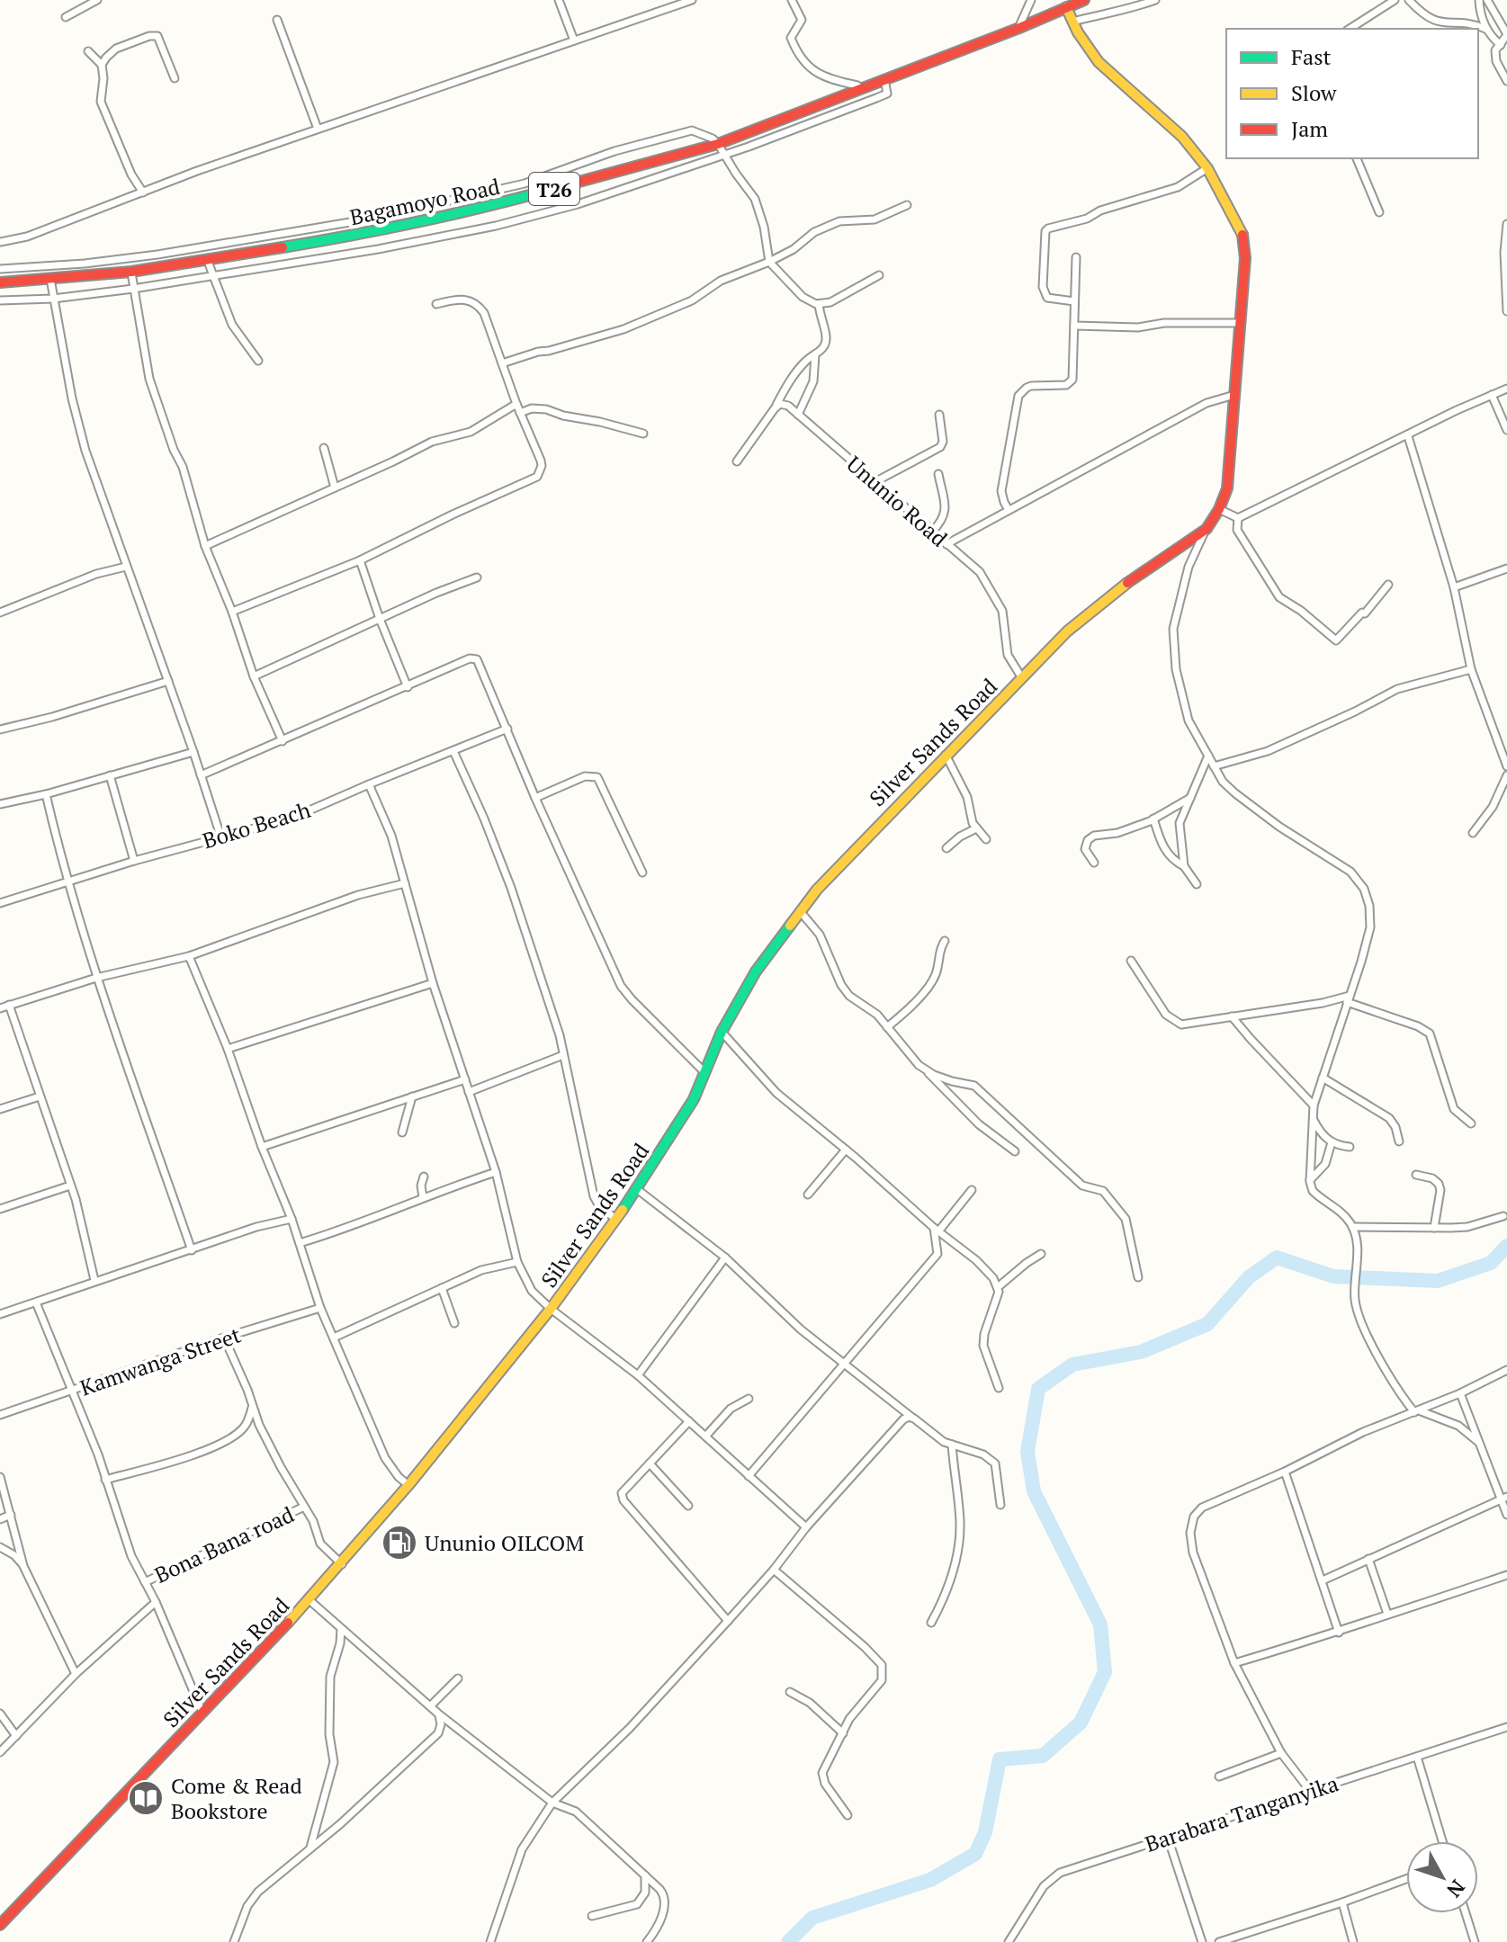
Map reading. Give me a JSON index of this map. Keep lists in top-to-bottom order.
{
  "streets": {
    "main road": ["T26", "Bagamoyo Road", "Silver Sands Road"],
    "street": [
      "Ununio Road",
      "Boko Beach",
      "Kamwanga Street",
      "Bona Bana road",
      "Barabara Tanganyika"
    ]
  },
  "crossings": [
    ["Ununio Road", "Silver Sands Road"]
  ],
  "places": {
    "fuel station": ["Ununio OILCOM"],
    "library": ["Come & Read Bookstore"]
  },
  "legend": ["Fast", "Slow", "Jam"],
  "north": "bottom right"
}
